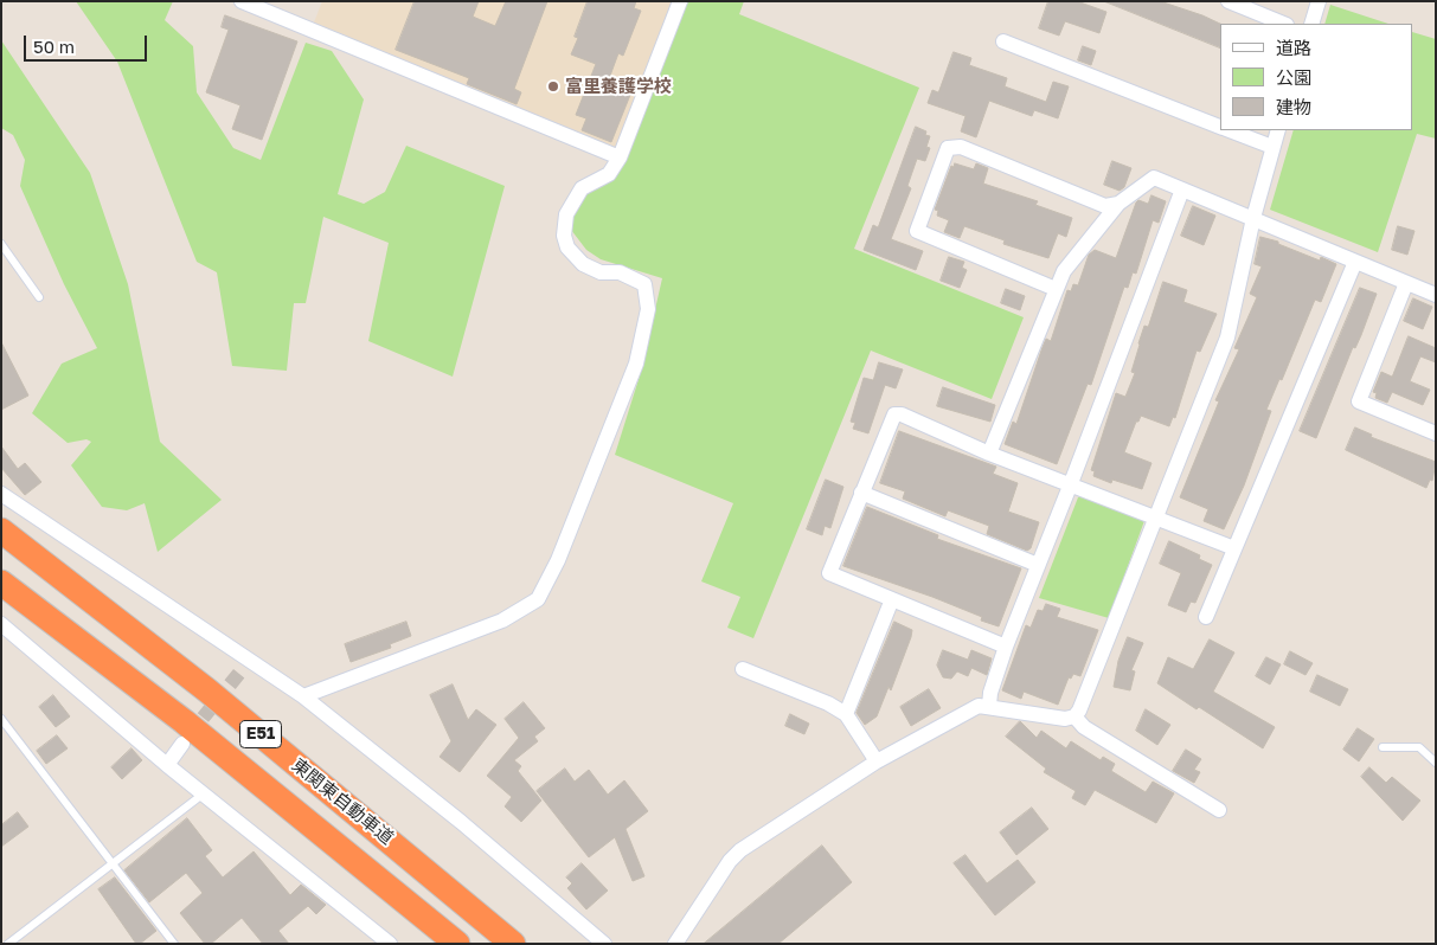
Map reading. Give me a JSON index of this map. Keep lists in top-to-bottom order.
{
  "streets": {
    "highway": ["E51", "東関東自動車道"]
  },
  "places": ["富里養護学校"],
  "legend": ["道路", "公園", "建物"],
  "scale_bar": "50 m"
}
